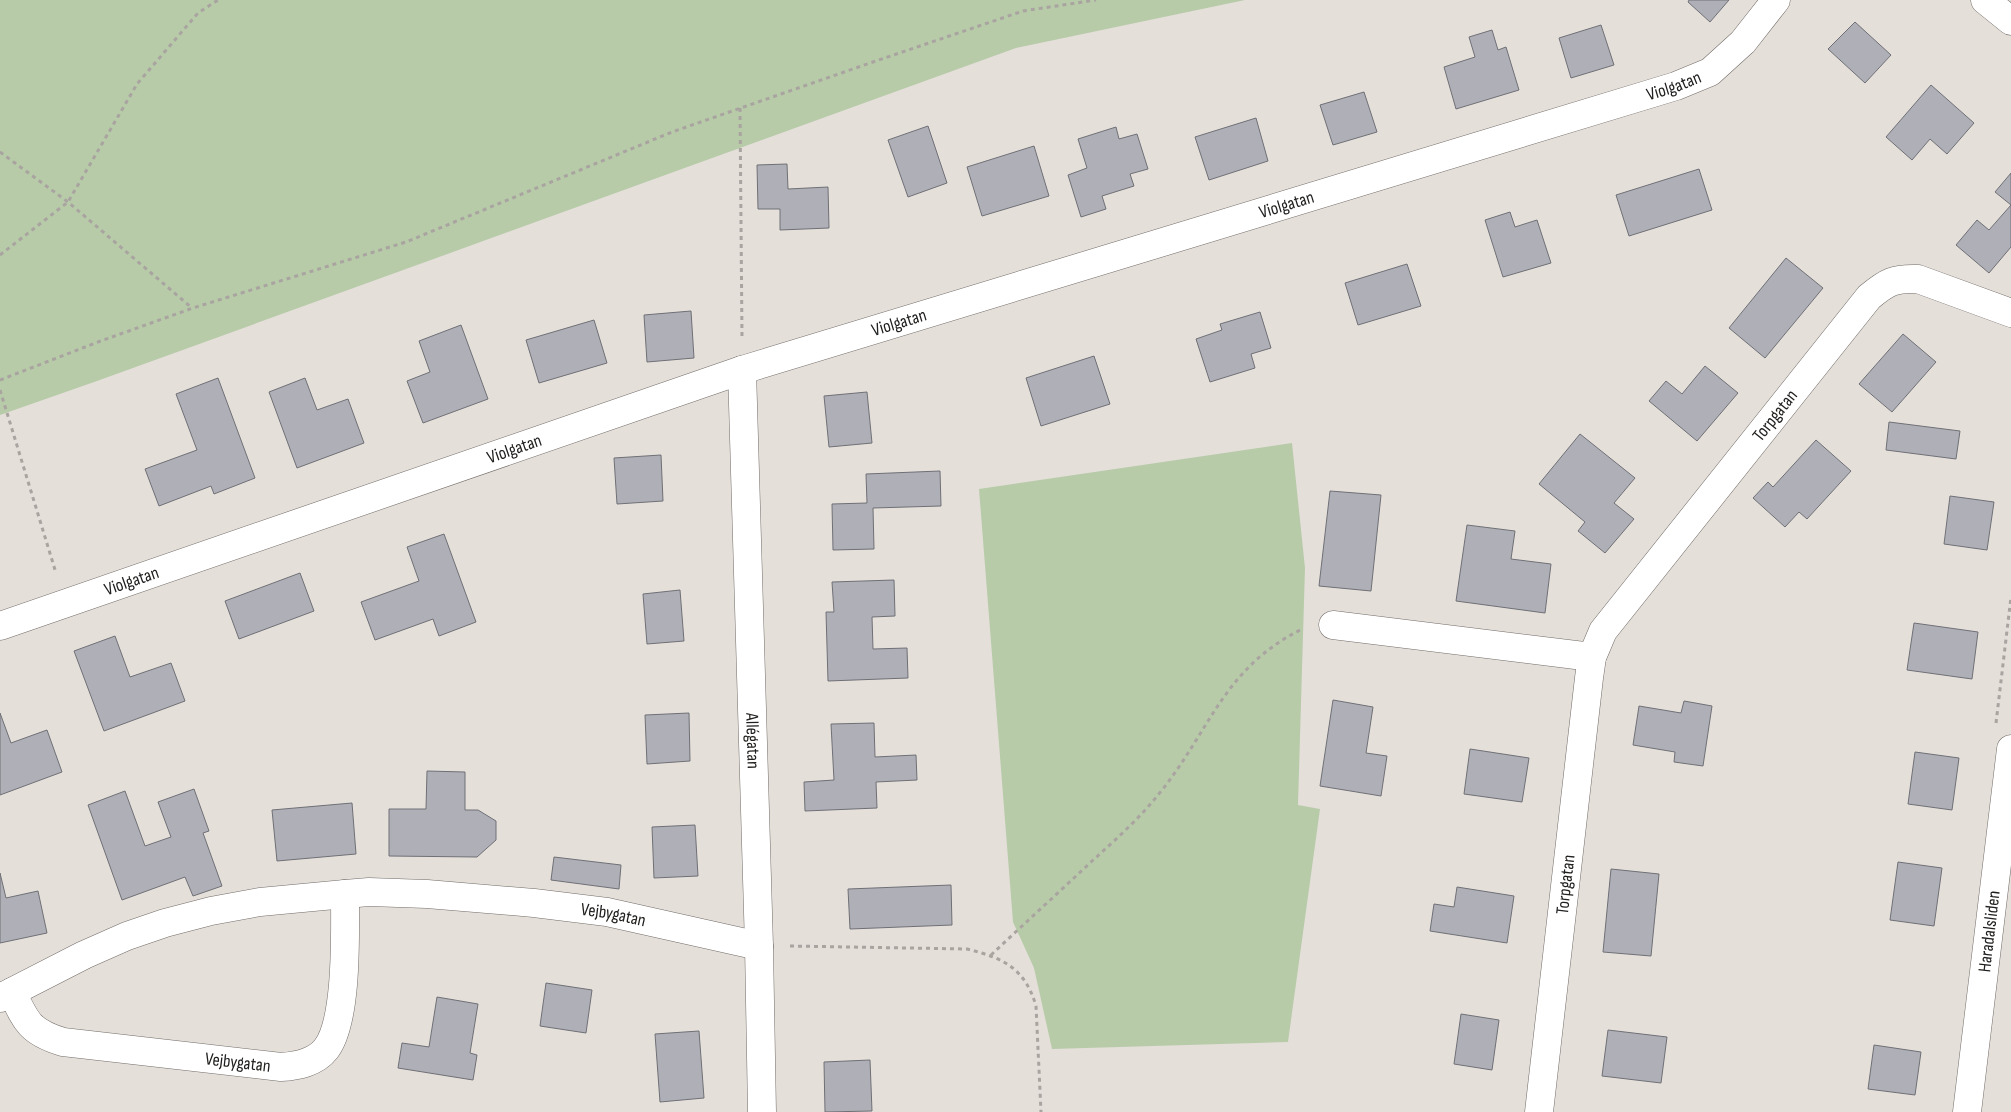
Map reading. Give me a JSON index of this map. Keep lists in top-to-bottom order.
{
  "streets": {
    "street": [
      "Violgatan",
      "Torpgatan",
      "Allégatan",
      "Vejbygatan",
      "Haradalsliden"
    ]
  },
  "crossings": [
    ["Violgatan", "Allégatan"],
    ["Allégatan", "Vejbygatan"]
  ]
}
